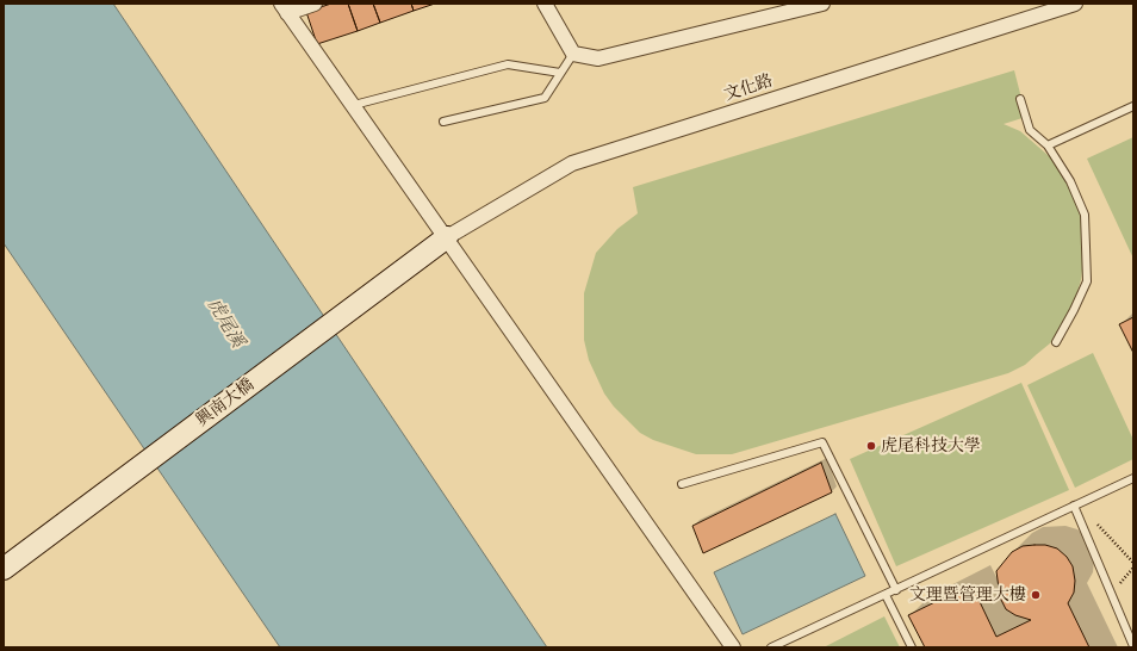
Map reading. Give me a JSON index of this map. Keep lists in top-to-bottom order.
{
  "streets": {
    "street": ["文化路", "興南大橋"]
  },
  "crossings": [
    ["文化路", "興南大橋"]
  ],
  "water": ["虎尾溪"],
  "places": ["虎尾科技大學", "文理暨管理大樓"]
}
